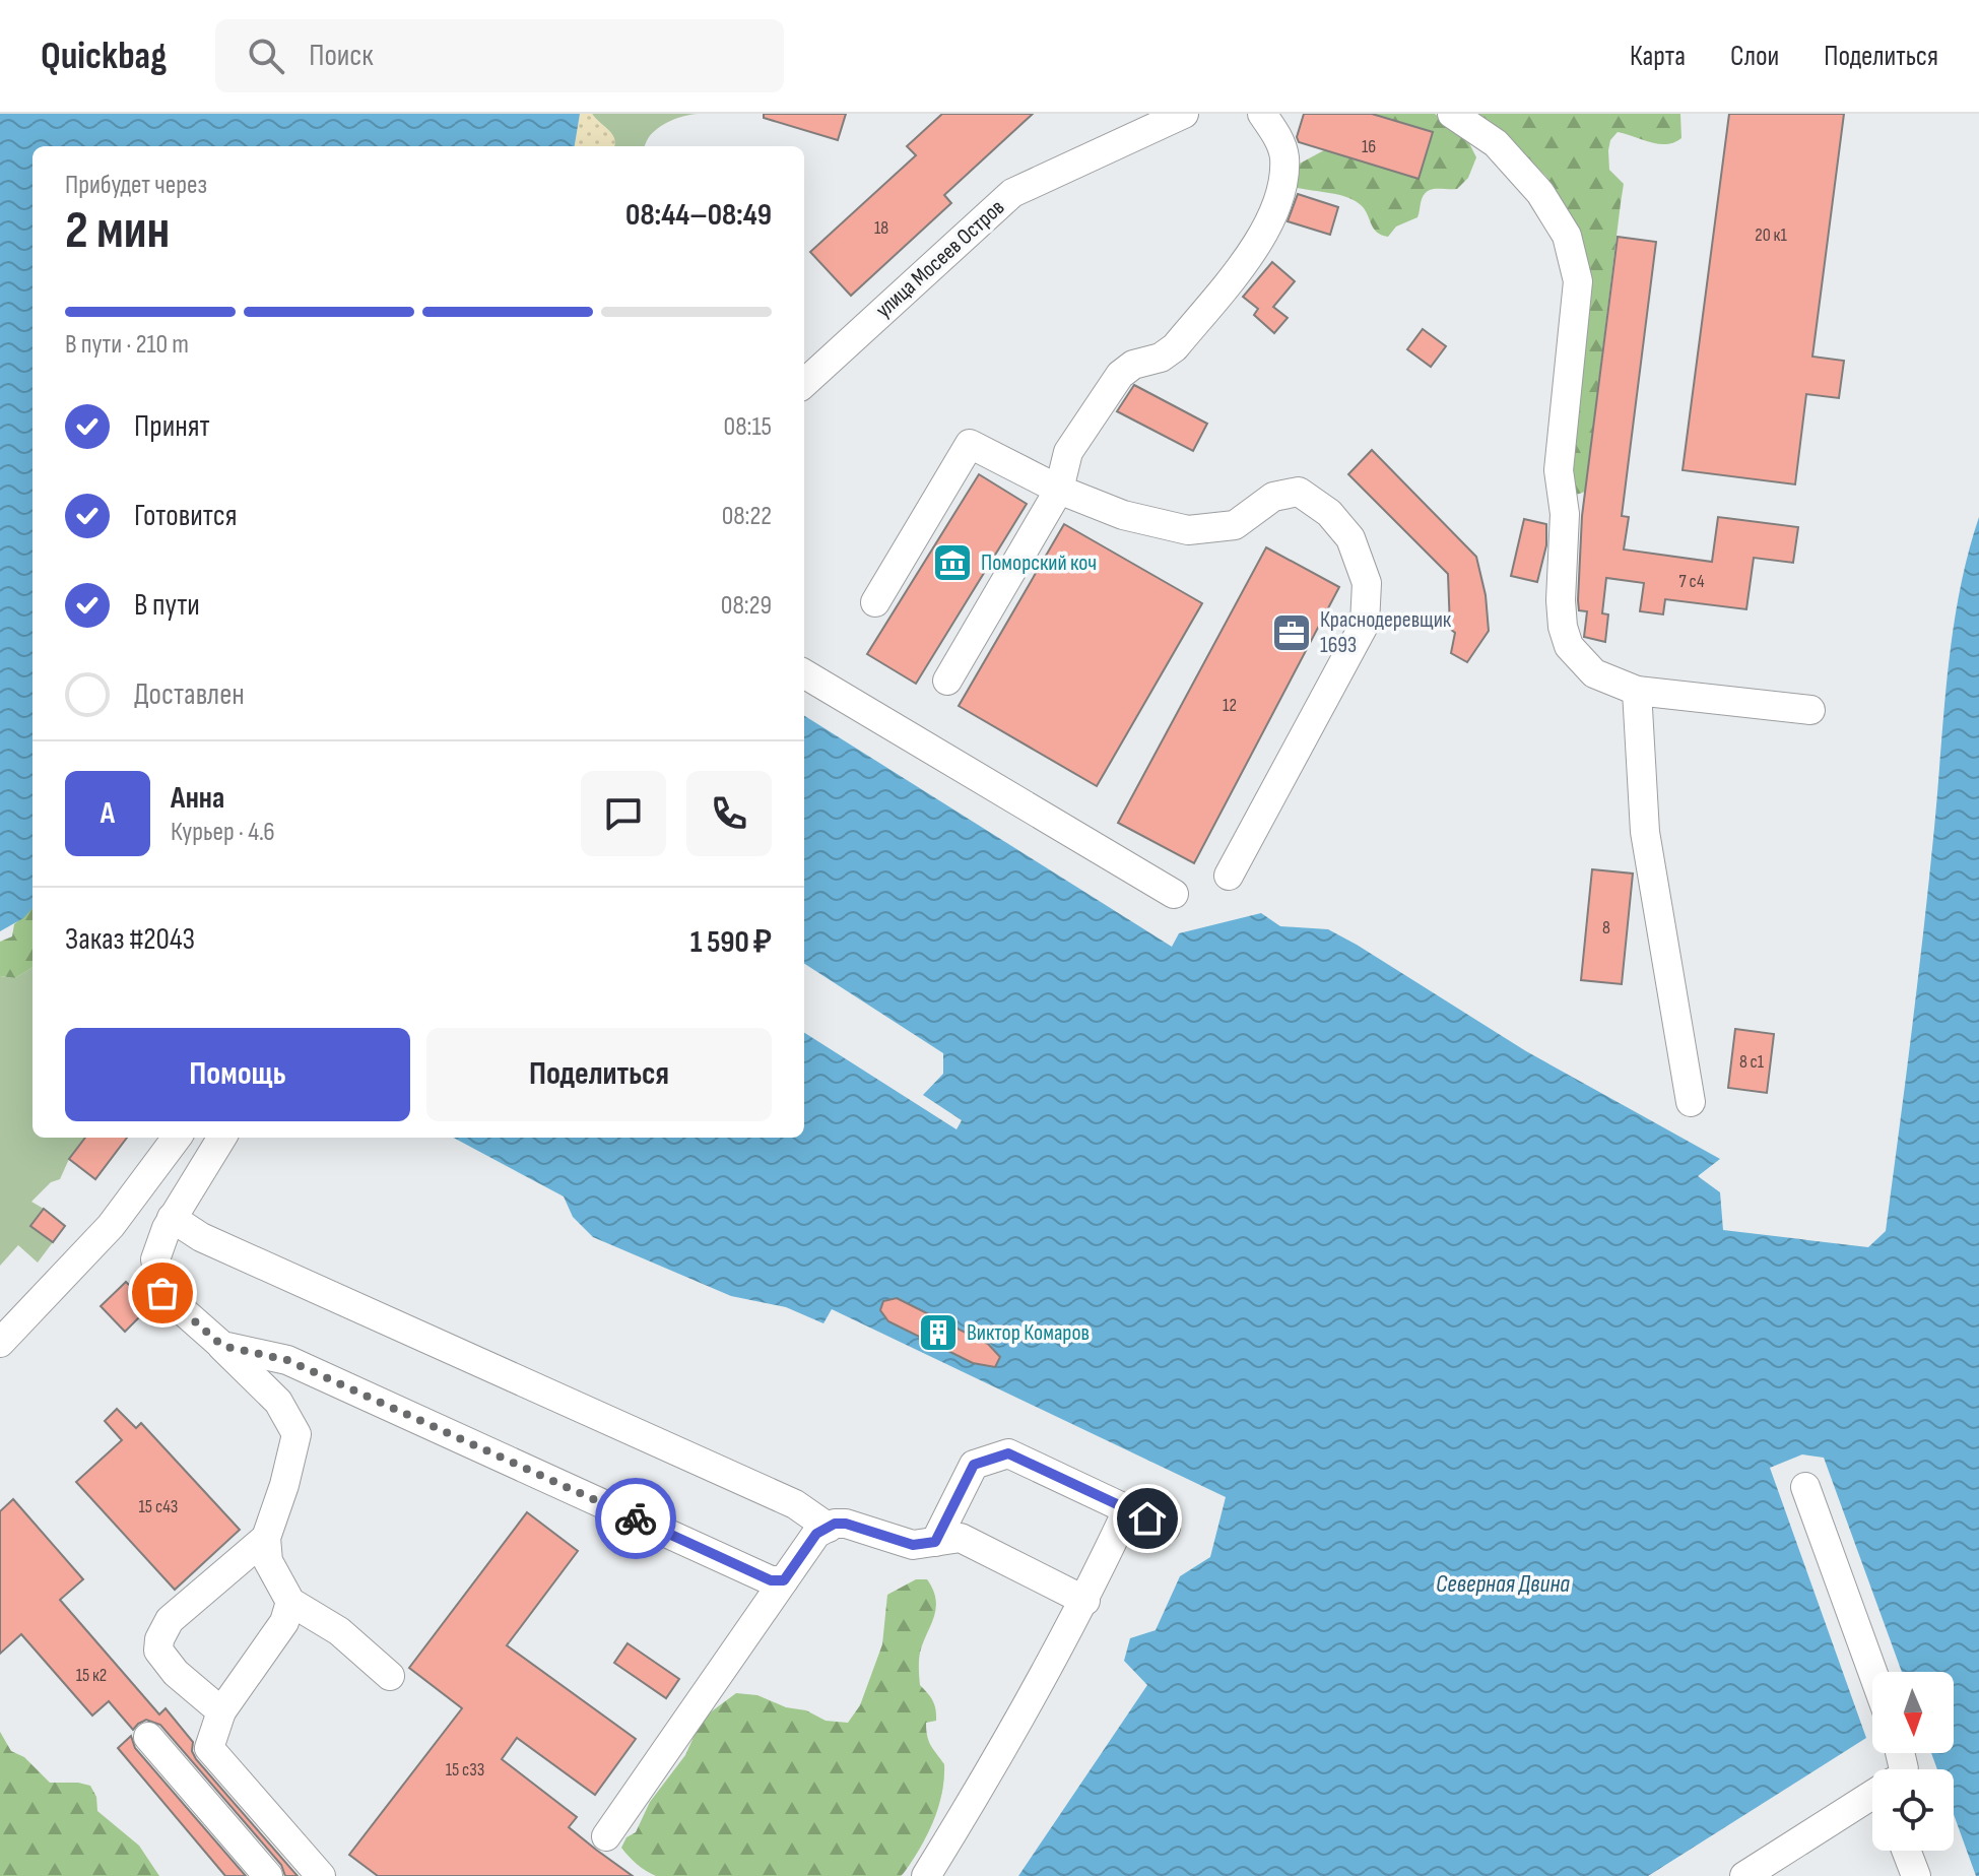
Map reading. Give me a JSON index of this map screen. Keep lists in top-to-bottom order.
{
  "streets": {
    "street": ["улица Мосеев Остров"]
  },
  "water": ["Северная Двина"],
  "places": {
    "museum": ["Поморский коч"],
    "office": ["Краснодеревщик 1693"],
    "building": ["Виктор Комаров"]
  },
  "house_numbers": [
    "16",
    "18",
    "20 к1",
    "7 с4",
    "12",
    "8",
    "8 с1",
    "15 с43",
    "15 к2",
    "15 с33"
  ],
  "north": "bottom",
  "page": {
    "header": "Quickbag",
    "search": "Поиск",
    "nav": ["Карта", "Слои", "Поделиться"],
    "heading": ["2 мин", "Прибудет через", "08:44–08:49"],
    "panel": [
      "Анна",
      "Курьер · 4.6",
      "Заказ #2043",
      "1 590 ₽"
    ],
    "bar": "В пути · 210 m",
    "list": [
      ["Принят", "08:15"],
      ["Готовится", "08:22"],
      ["В пути", "08:29"],
      "Доставлен"
    ],
    "round": "А",
    "buttons": ["Помощь", "Поделиться"]
  }
}
